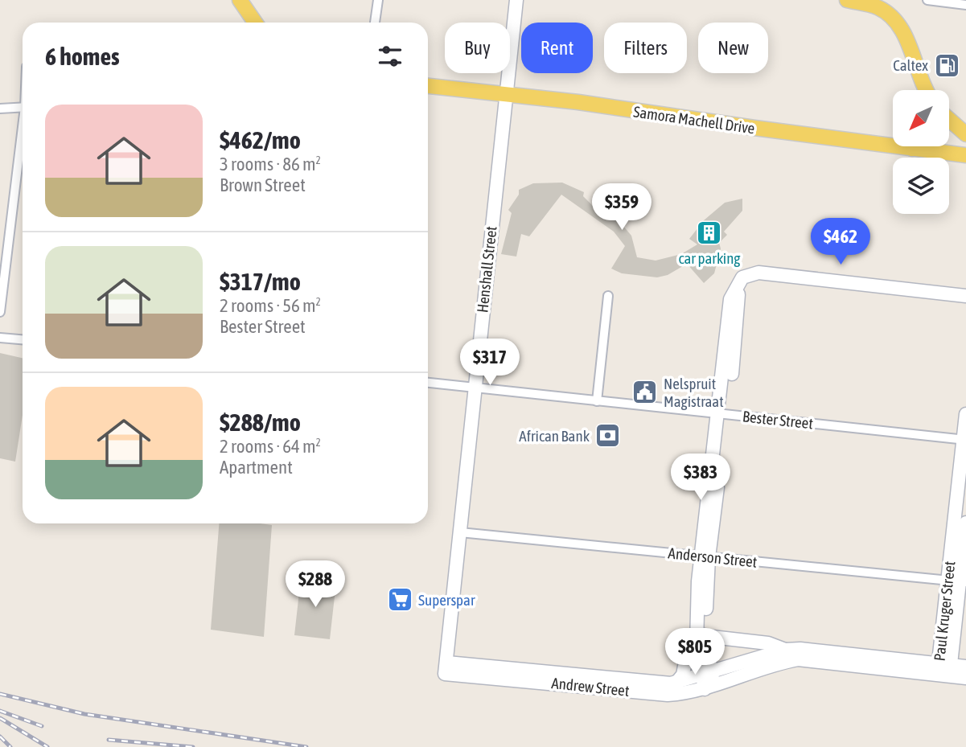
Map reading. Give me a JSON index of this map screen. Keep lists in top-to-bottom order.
{
  "streets": {
    "main road": ["Samora Machell Drive"],
    "street": [
      "Henshall Street",
      "Bester Street",
      "Anderson Street",
      "Paul Kruger Street",
      "Andrew Street"
    ]
  },
  "crossings": [
    ["Samora Machell Drive", "Henshall Street"],
    ["Henshall Street", "Bester Street"],
    ["Henshall Street", "Anderson Street"],
    ["Henshall Street", "Andrew Street"],
    ["Bester Street", "Paul Kruger Street"],
    ["Anderson Street", "Paul Kruger Street"],
    ["Paul Kruger Street", "Andrew Street"]
  ],
  "places": {
    "fuel station": ["Caltex"],
    "building": ["car parking"],
    "public building": ["Nelspruit Magistraat"],
    "bank": ["African Bank"],
    "supermarket": ["Superspar"]
  },
  "north": "bottom left",
  "page": {
    "chip": [
      "Buy",
      "Rent",
      "Filters",
      "New"
    ],
    "heading": "6 homes",
    "list": [
      {
        "name": "$462/mo",
        "note": "3 rooms · 86 m² · Brown Street"
      },
      {
        "name": "$317/mo",
        "note": "2 rooms · 56 m² · Bester Street"
      },
      {
        "name": "$288/mo",
        "note": "2 rooms · 64 m² · Apartment"
      }
    ],
    "price": [
      "$359",
      "$462",
      "$317",
      "$383",
      "$288",
      "$805"
    ]
  }
}
